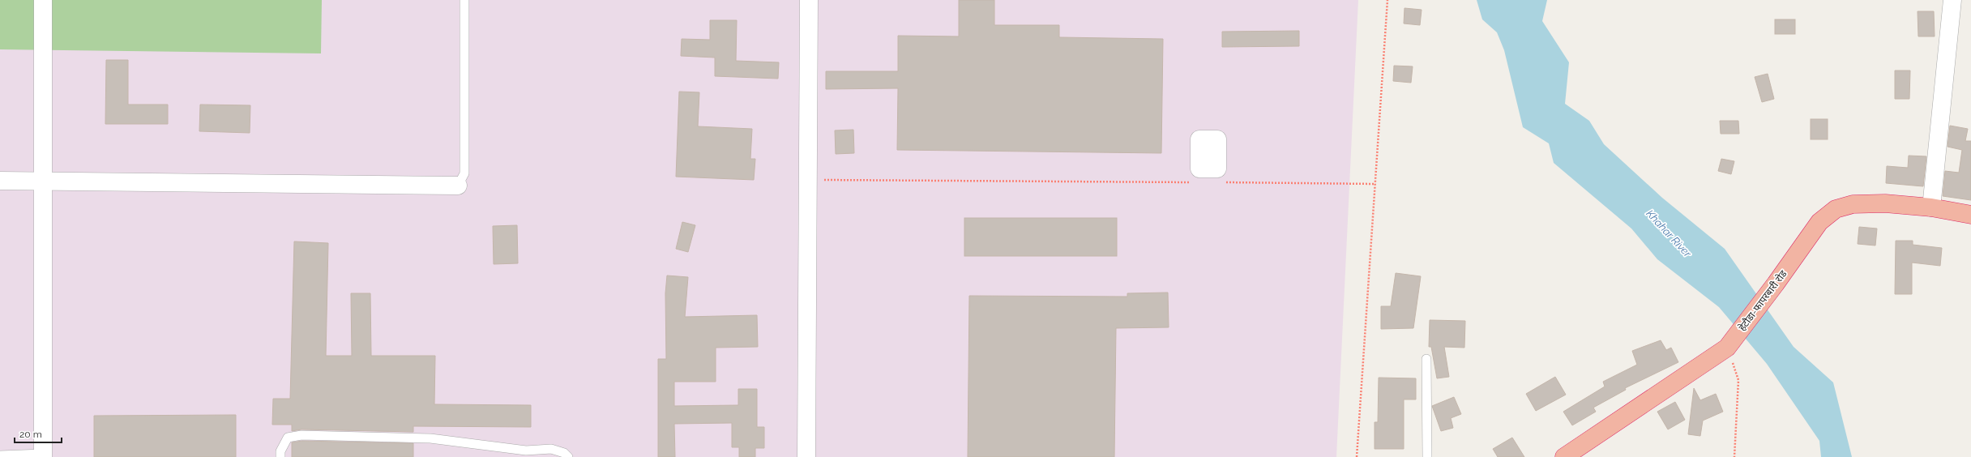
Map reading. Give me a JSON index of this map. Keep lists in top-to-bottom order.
{
  "streets": {
    "highway": ["हेटौडा-फापरबारी रोड"]
  },
  "water": ["Khahar River"],
  "scale_bar": "20 m"
}
